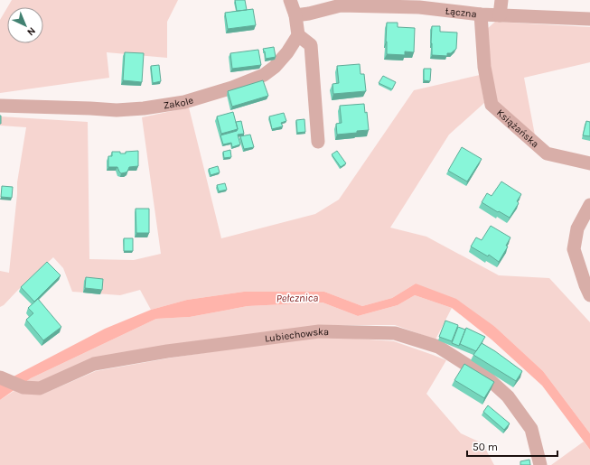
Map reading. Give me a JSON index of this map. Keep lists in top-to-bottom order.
{
  "streets": {
    "street": [
      "Łączna",
      "Zakole",
      "Książańska",
      "Lubiechowska"
    ]
  },
  "crossings": [
    ["Łączna", "Książańska"]
  ],
  "water": ["Pełcznica"],
  "scale_bar": "50 m",
  "north": "bottom right"
}
